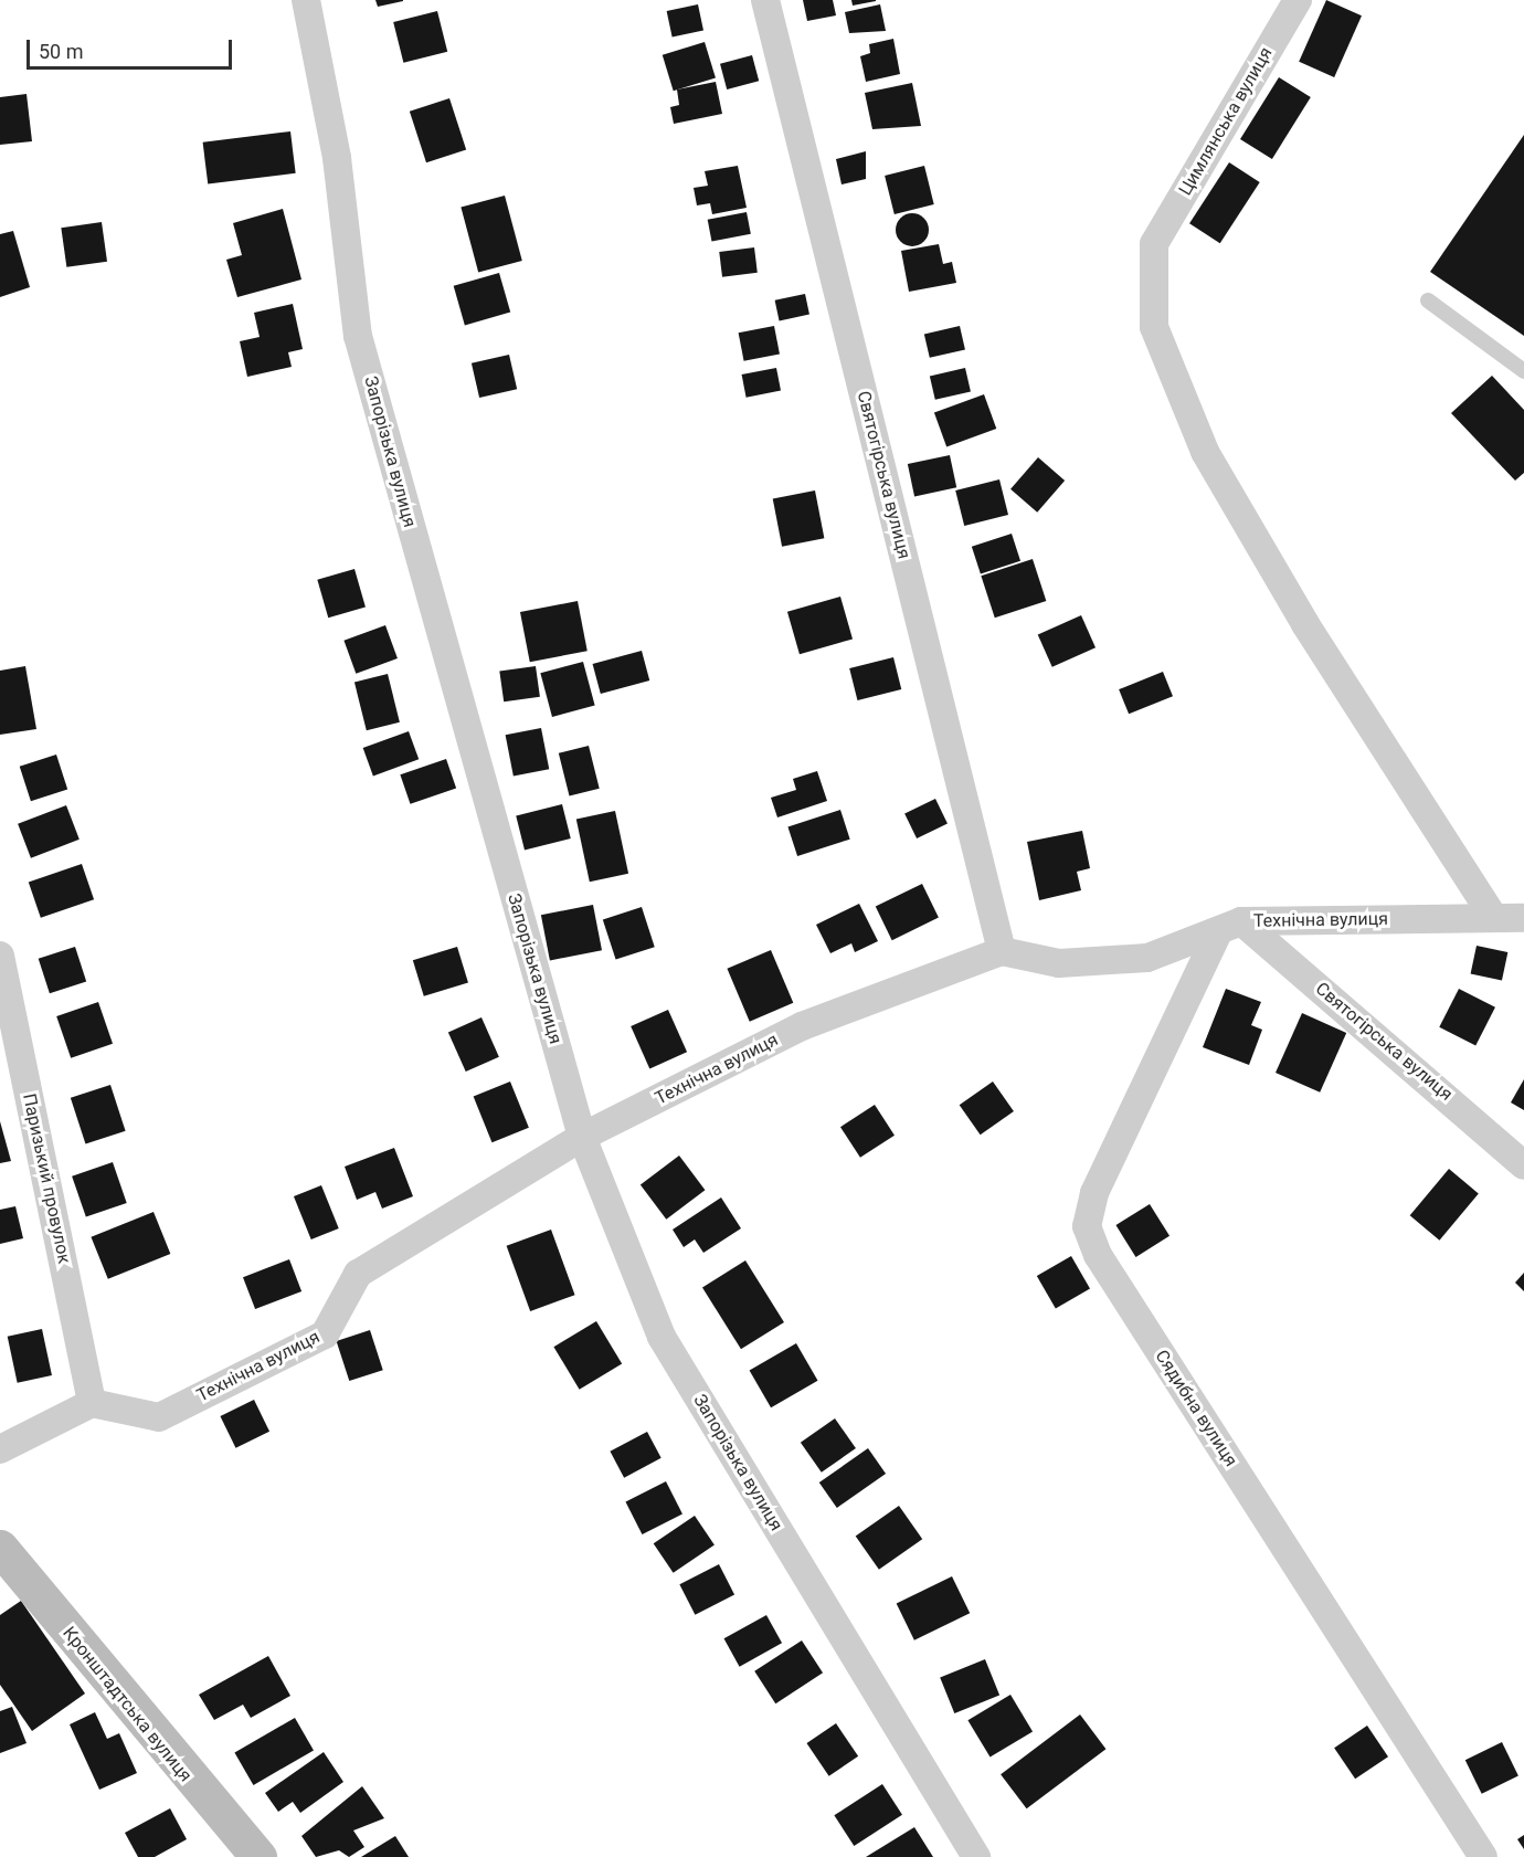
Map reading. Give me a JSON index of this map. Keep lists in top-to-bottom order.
{
  "streets": {
    "street": [
      "Цимлянська вулиця",
      "Запорізька вулиця",
      "Святогірська вулиця",
      "Технічна вулиця",
      "Паризький провулок",
      "Сядибна вулиця",
      "Кронштадтська вулиця"
    ]
  },
  "crossings": [
    ["Цимлянська вулиця", "Технічна вулиця"],
    ["Запорізька вулиця", "Технічна вулиця"],
    ["Святогірська вулиця", "Технічна вулиця"],
    ["Святогірська вулиця", "Сядибна вулиця"],
    ["Технічна вулиця", "Паризький провулок"],
    ["Технічна вулиця", "Сядибна вулиця"]
  ],
  "scale_bar": "50 m"
}
